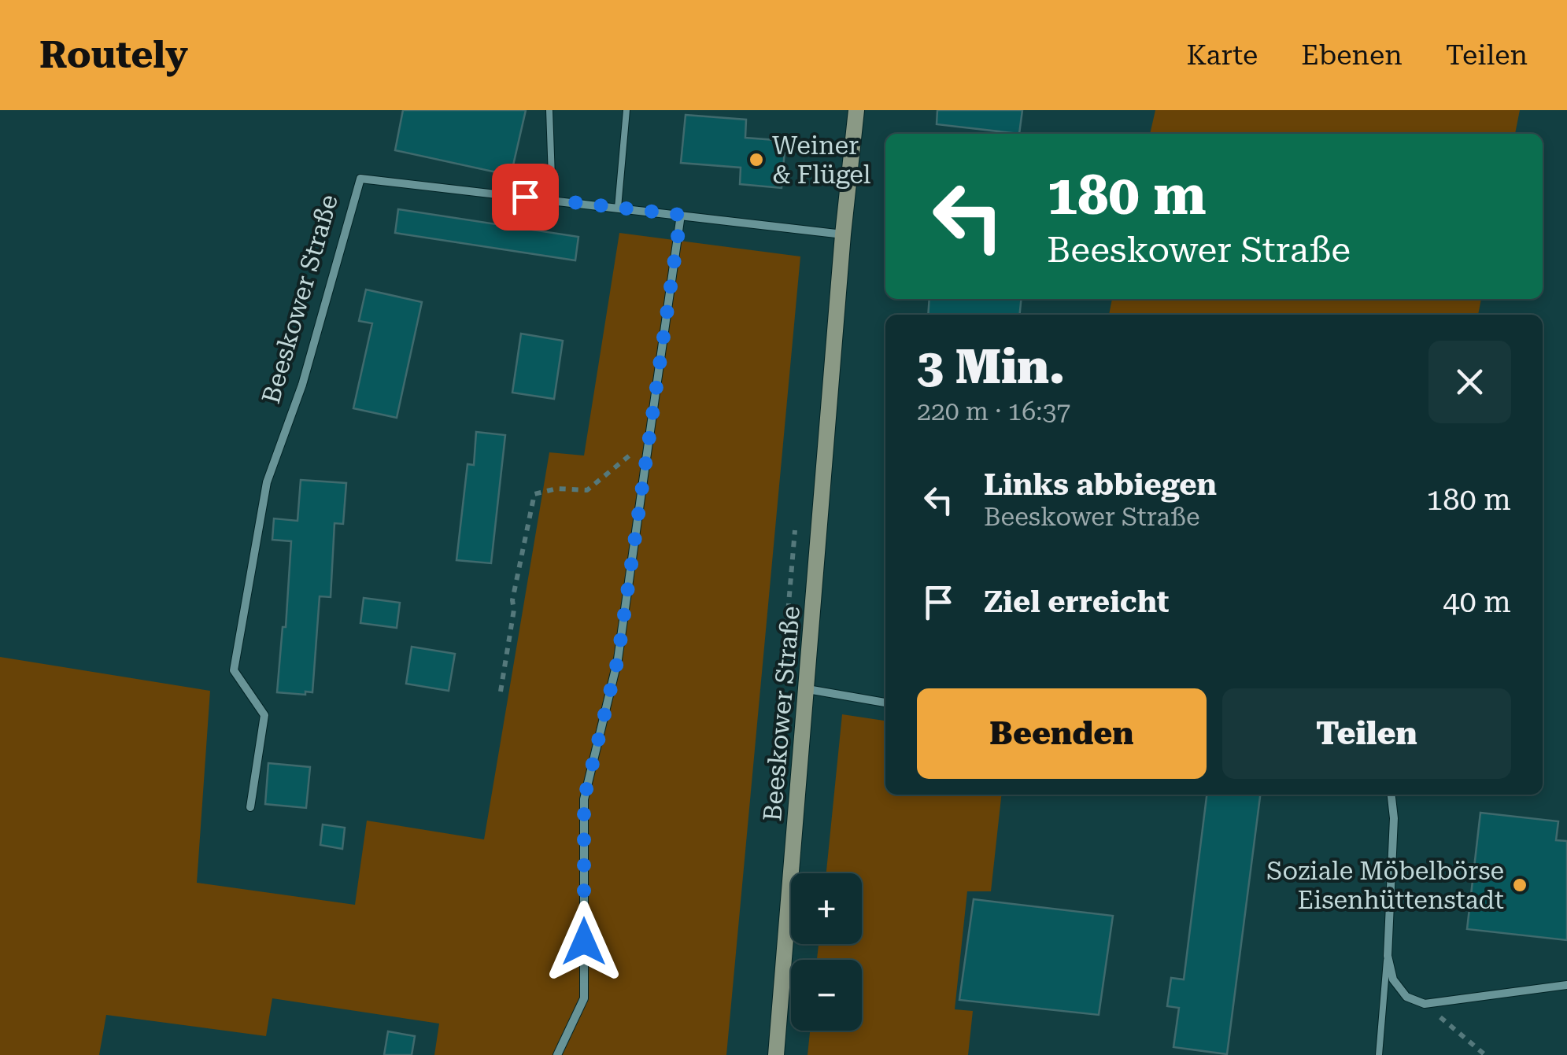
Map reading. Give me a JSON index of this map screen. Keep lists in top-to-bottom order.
{
  "streets": {
    "street": ["Beeskower Straße"]
  },
  "places": ["Weiner & Flügel", "Soziale Möbelbörse Eisenhüttenstadt"],
  "page": {
    "header": "Routely",
    "nav": ["Karte", "Ebenen", "Teilen"],
    "turn": ["180 m", "Beeskower Straße"],
    "heading": ["3 Min.", "220 m · 16:37"],
    "list": [
      {
        "name": "Links abbiegen",
        "note": "Beeskower Straße",
        "value": "180 m"
      },
      {
        "name": "Ziel erreicht",
        "value": "40 m"
      }
    ],
    "buttons": ["Beenden", "Teilen"],
    "map_buttons": ["+", "−"]
  }
}
